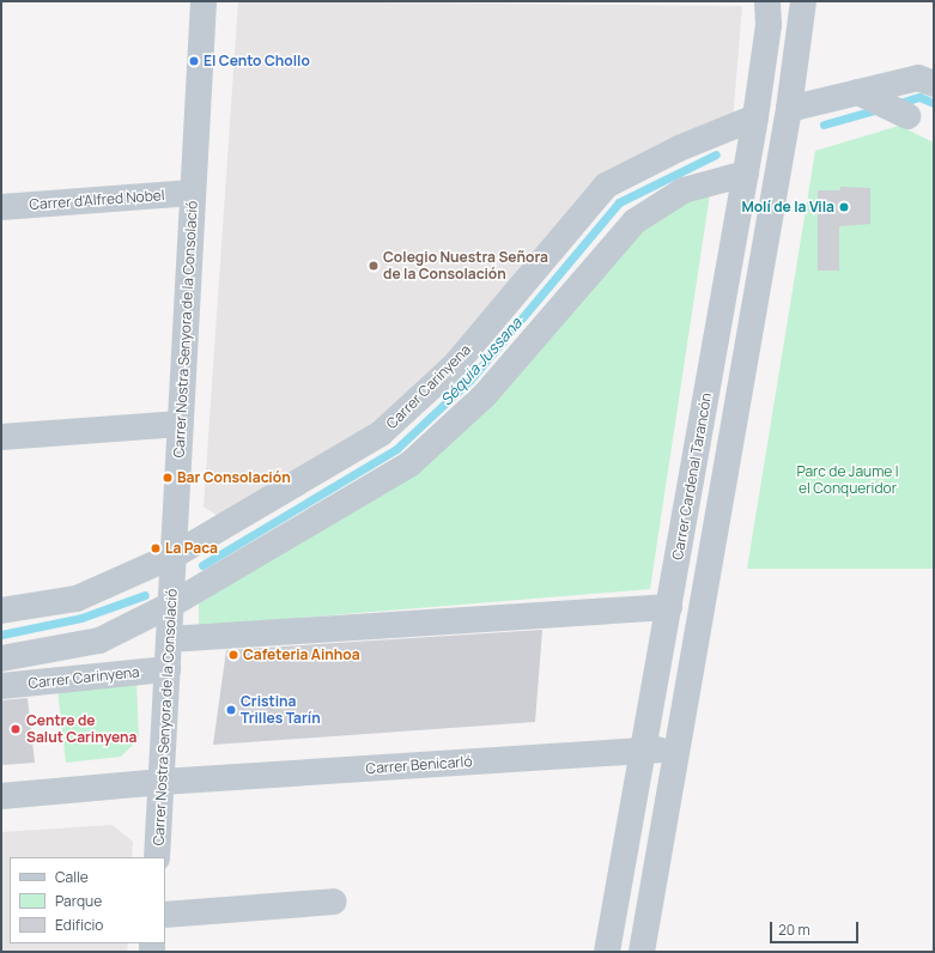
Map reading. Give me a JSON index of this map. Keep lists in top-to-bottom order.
{
  "streets": {
    "street": [
      "Carrer d'Alfred Nobel",
      "Carrer Nostra Senyora de la Consolació",
      "Carrer Carinyena",
      "Carrer Cardenal Tarancón",
      "Carrer Benicarló"
    ]
  },
  "crossings": [
    ["Carrer d'Alfred Nobel", "Carrer Nostra Senyora de la Consolació"],
    ["Carrer Nostra Senyora de la Consolació", "Carrer Carinyena"],
    ["Carrer Nostra Senyora de la Consolació", "Carrer Benicarló"],
    ["Carrer Carinyena", "Carrer Cardenal Tarancón"],
    ["Carrer Cardenal Tarancón", "Carrer Benicarló"]
  ],
  "water": ["Séquia Jussana"],
  "parks": ["Parc de Jaume I el Conqueridor"],
  "places": [
    "El Cento Chollo",
    "Molí de la Vila",
    "Colegio Nuestra Señora de la Consolación",
    "Bar Consolación",
    "La Paca",
    "Cafeteria Ainhoa",
    "Cristina Trilles Tarín",
    "Centre de Salut Carinyena"
  ],
  "legend": ["Calle", "Parque", "Edificio"],
  "scale_bar": "20 m"
}
